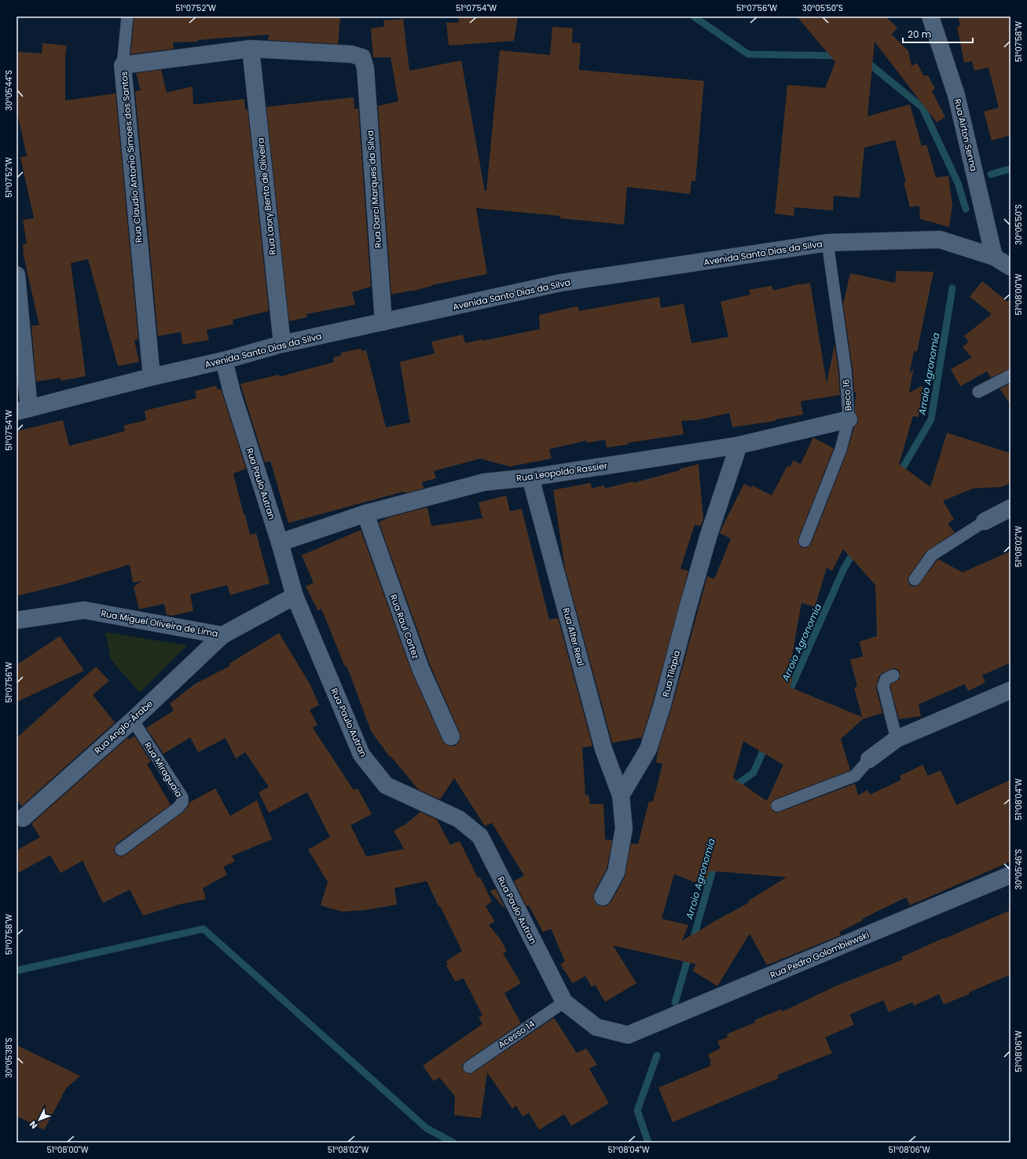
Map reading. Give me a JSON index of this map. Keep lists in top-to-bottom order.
{
  "streets": {
    "street": [
      "Rua Airton Senna",
      "Rua Claudio Antonio Simoes dos Santos",
      "Rua Darci Marques da Silva",
      "Rua Laory Bento de Oliveira",
      "Avenida Santo Dias da Silva",
      "Rua Leopoldo Rassier",
      "Rua Paulo Autran",
      "Rua Miguel Oliveira de Lima",
      "Rua Raul Cortez",
      "Rua Alter Real",
      "Rua Tilápia",
      "Rua Anglo-Árabe",
      "Rua Pedro Golombiewski"
    ],
    "lane": ["Beco 16", "Rua Miraguaia", "Acesso 14"]
  },
  "crossings": [
    ["Rua Airton Senna", "Avenida Santo Dias da Silva"],
    ["Rua Claudio Antonio Simoes dos Santos", "Rua Darci Marques da Silva"],
    ["Rua Claudio Antonio Simoes dos Santos", "Rua Laory Bento de Oliveira"],
    ["Rua Claudio Antonio Simoes dos Santos", "Avenida Santo Dias da Silva"],
    ["Rua Darci Marques da Silva", "Avenida Santo Dias da Silva"],
    ["Rua Laory Bento de Oliveira", "Avenida Santo Dias da Silva"],
    ["Avenida Santo Dias da Silva", "Beco 16"],
    ["Avenida Santo Dias da Silva", "Rua Paulo Autran"],
    ["Beco 16", "Rua Leopoldo Rassier"],
    ["Rua Leopoldo Rassier", "Rua Paulo Autran"],
    ["Rua Leopoldo Rassier", "Rua Raul Cortez"],
    ["Rua Leopoldo Rassier", "Rua Alter Real"],
    ["Rua Leopoldo Rassier", "Rua Tilápia"],
    ["Rua Paulo Autran", "Rua Miguel Oliveira de Lima"],
    ["Rua Paulo Autran", "Rua Pedro Golombiewski"],
    ["Rua Paulo Autran", "Acesso 14"],
    ["Rua Miguel Oliveira de Lima", "Rua Anglo-Árabe"],
    ["Rua Alter Real", "Rua Tilápia"],
    ["Rua Anglo-Árabe", "Rua Miraguaia"]
  ],
  "water": ["Arroio Agronomia"],
  "scale_bar": "20 m",
  "north": "bottom left",
  "coordinates": [
    "51°07'52\"W",
    "51°07'54\"W",
    "51°07'56\"W",
    "30°05'50\"S",
    "51°07'58\"W",
    "30°05'44\"S",
    "51°08'00\"W",
    "51°08'02\"W",
    "51°08'04\"W",
    "30°05'46\"S",
    "51°08'06\"W",
    "30°05'38\"S"
  ]
}
